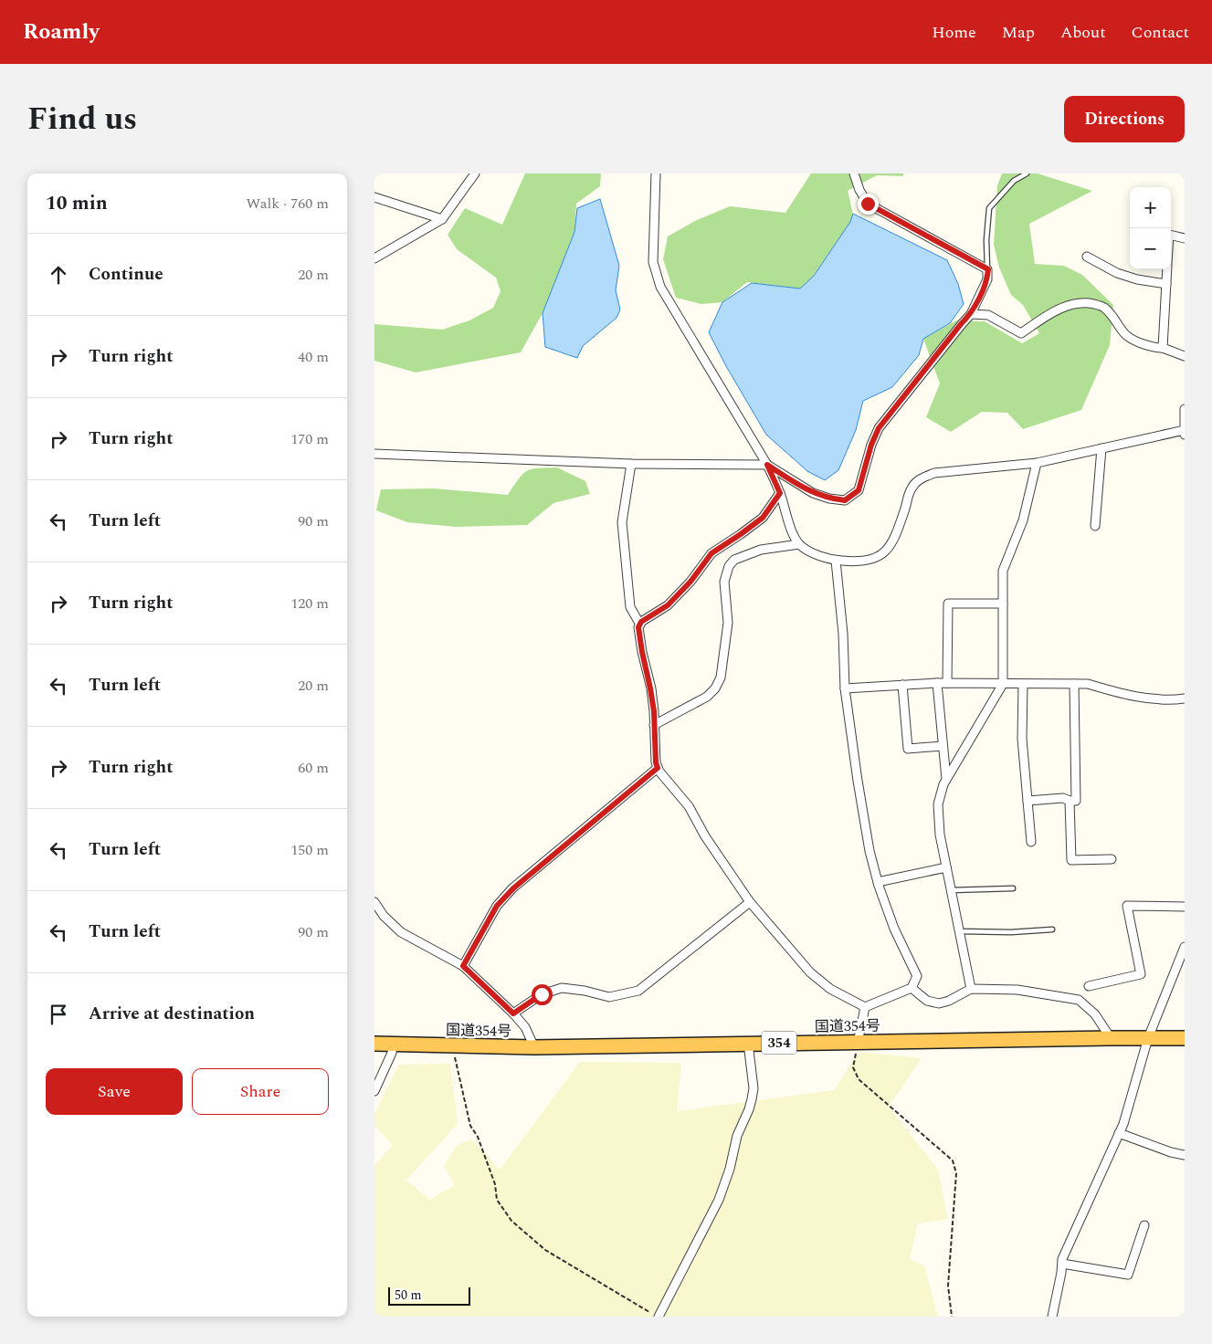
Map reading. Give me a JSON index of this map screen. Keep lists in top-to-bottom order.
{
  "streets": {
    "highway": ["国道354号", "354"]
  },
  "scale_bar": "50 m",
  "page": {
    "header": "Roamly",
    "nav": [
      "Home",
      "Map",
      "About",
      "Contact"
    ],
    "title": "Find us",
    "buttons": [
      "Directions",
      ["Save", "Share"]
    ],
    "heading": ["10 min", "Walk · 760 m"],
    "map_buttons": ["+", "−"],
    "list": [
      ["Continue", "20 m"],
      ["Turn right", "40 m"],
      ["Turn right", "170 m"],
      ["Turn left", "90 m"],
      ["Turn right", "120 m"],
      ["Turn left", "20 m"],
      ["Turn right", "60 m"],
      ["Turn left", "150 m"],
      ["Turn left", "90 m"],
      "Arrive at destination"
    ],
    "scale": "50 m"
  }
}
